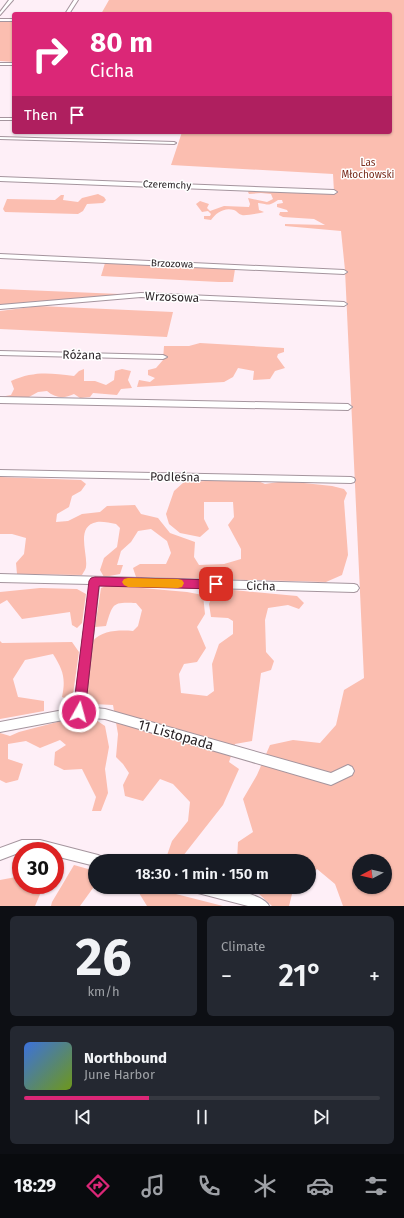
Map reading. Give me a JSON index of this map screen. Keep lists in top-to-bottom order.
{
  "streets": {
    "street": [
      "Czeremchy",
      "Brzozowa",
      "Wrzosowa",
      "Różana",
      "Podleśna",
      "Cicha",
      "11 Listopada"
    ]
  },
  "parks": ["Las Młochowski"],
  "north": "left",
  "page": {
    "turn": ["80 m", "Cicha"],
    "then": "Then",
    "limit": "30",
    "trip": "18:30 · 1 min · 150 m",
    "tile": [
      ["26", "km/h"],
      "Climate"
    ],
    "heat": ["−", "21°", "+"],
    "song": ["Northbound", "June Harbor"],
    "tabs": "18:29"
  }
}
